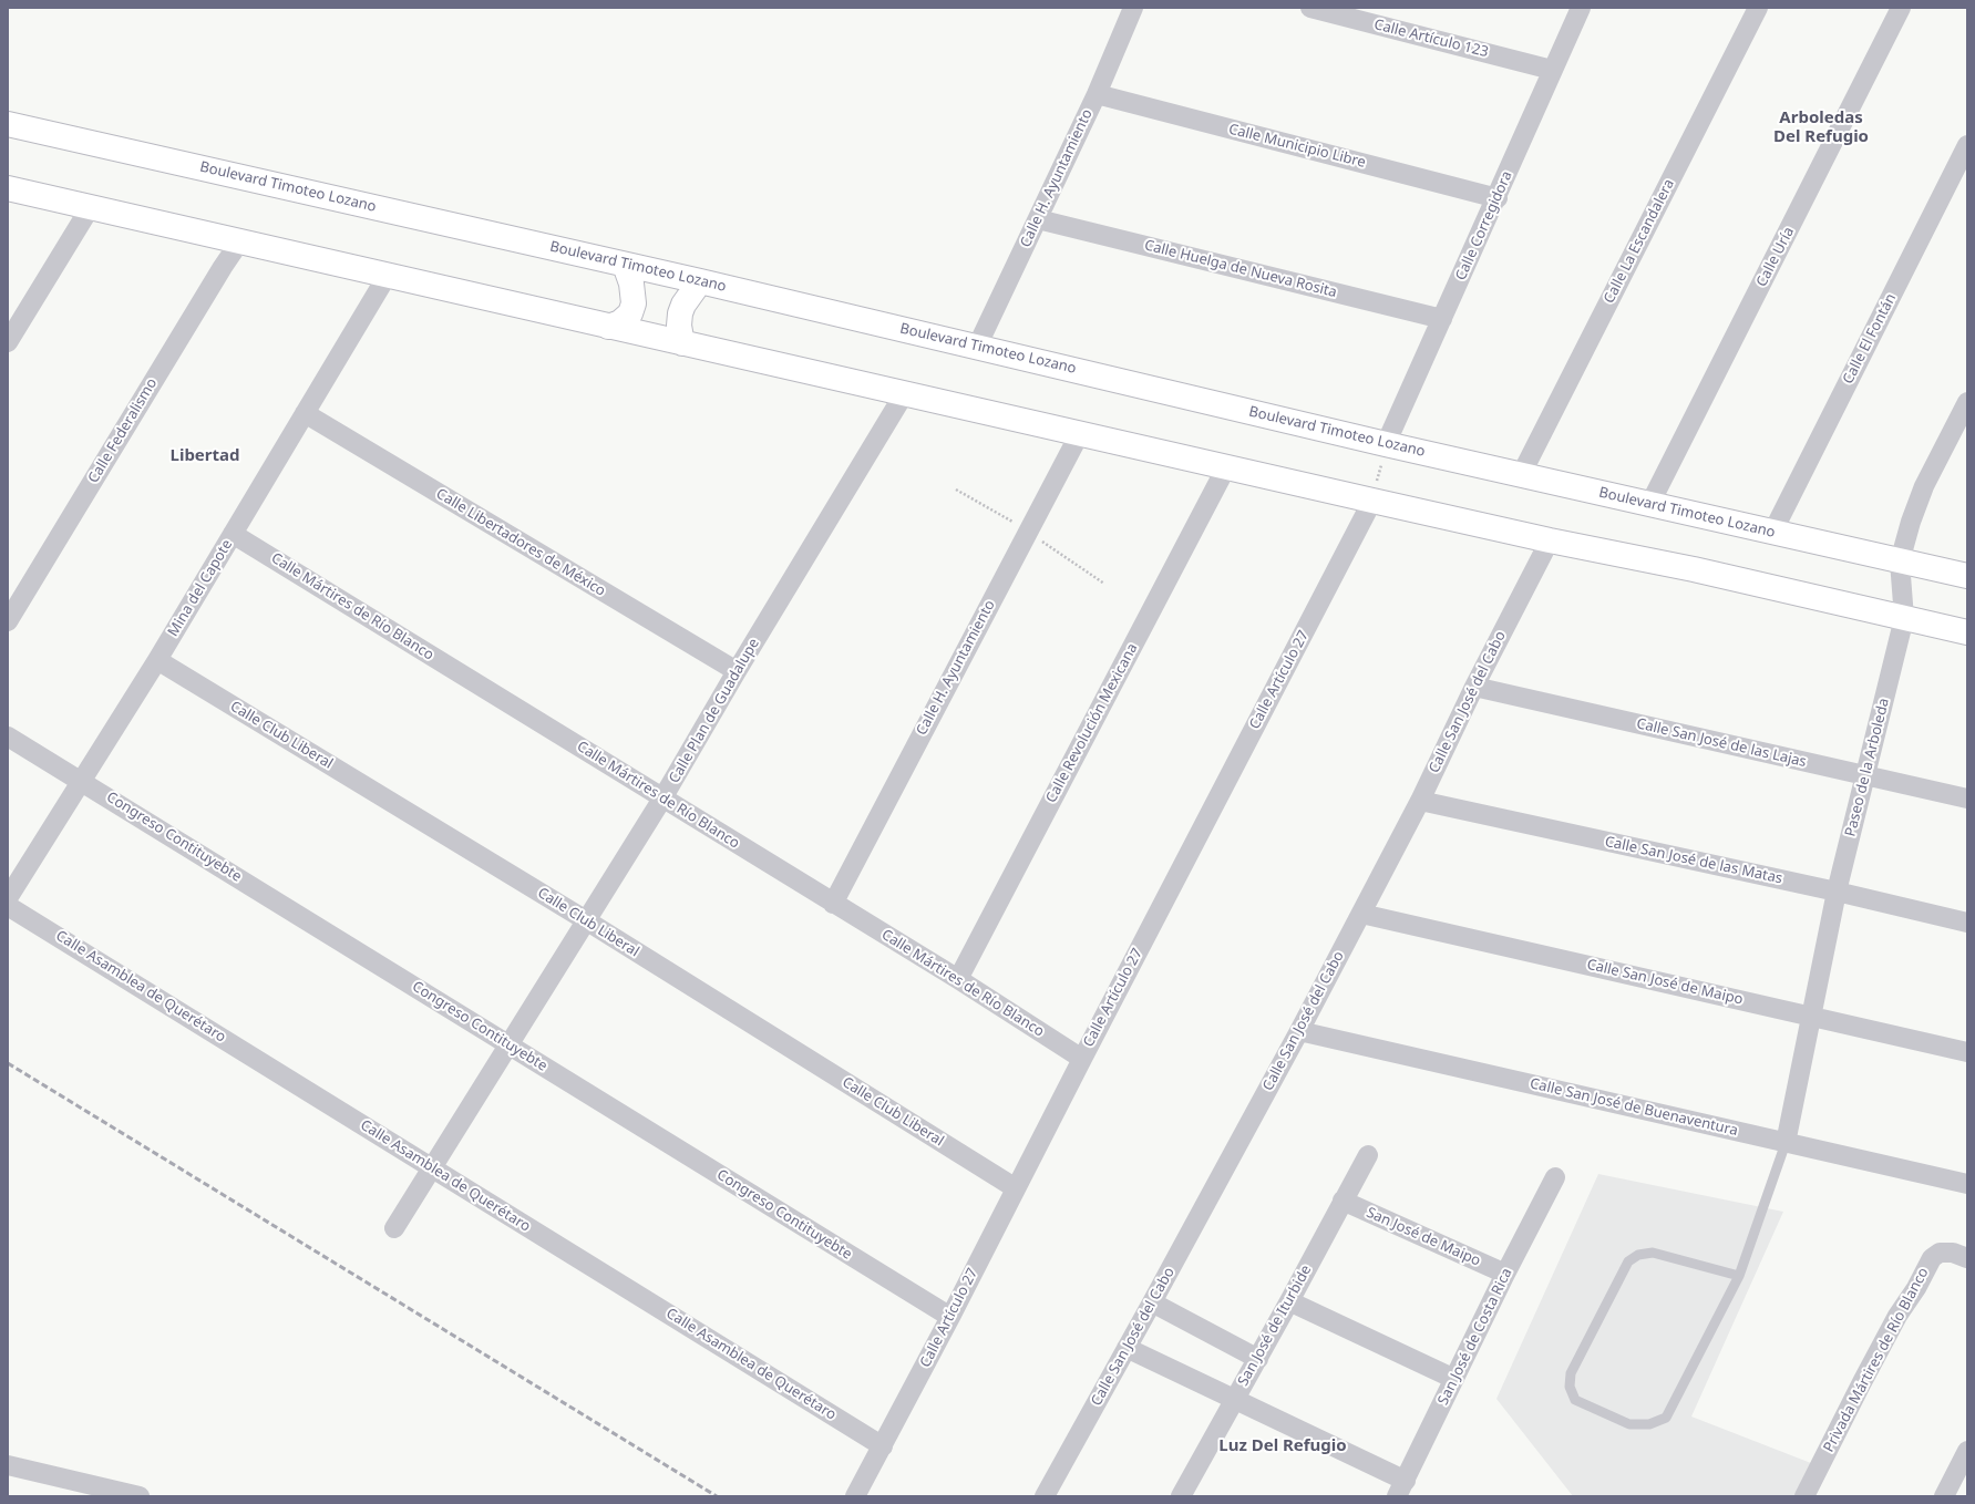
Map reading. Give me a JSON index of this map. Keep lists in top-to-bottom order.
{
  "streets": {
    "main road": ["Boulevard Timoteo Lozano"],
    "street": [
      "Calle Artículo 123",
      "Calle Municipio Libre",
      "Calle H. Ayuntamiento",
      "Calle Corregidora",
      "Calle La Escandalera",
      "Calle Uría",
      "Calle Huelga de Nueva Rosita",
      "Calle El Fontán",
      "Calle Federalismo",
      "Calle Libertadores de México",
      "Mina del Capote",
      "Calle Mártires de Río Blanco",
      "Calle Artículo 27",
      "Calle San José del Cabo",
      "Calle Plan de Guadalupe",
      "Calle Revolución Mexicana",
      "Calle Club Liberal",
      "Calle San José de las Lajas",
      "Paseo de la Arboleda",
      "Congreso Contituyebte",
      "Calle San José de las Matas",
      "Calle San José de Maipo",
      "Calle Asamblea de Querétaro",
      "Calle San José de Buenaventura",
      "San José de Maipo",
      "San José de Iturbide",
      "San José de Costa Rica",
      "Privada Mártires de Río Blanco"
    ]
  },
  "crossings": [
    ["Calle Artículo 123", "Calle Corregidora"],
    ["Calle Municipio Libre", "Calle H. Ayuntamiento"],
    ["Calle Municipio Libre", "Calle Corregidora"],
    ["Calle H. Ayuntamiento", "Boulevard Timoteo Lozano"],
    ["Calle H. Ayuntamiento", "Calle Huelga de Nueva Rosita"],
    ["Calle H. Ayuntamiento", "Calle Mártires de Río Blanco"],
    ["Boulevard Timoteo Lozano", "Calle Corregidora"],
    ["Boulevard Timoteo Lozano", "Calle La Escandalera"],
    ["Boulevard Timoteo Lozano", "Calle Uría"],
    ["Boulevard Timoteo Lozano", "Calle El Fontán"],
    ["Boulevard Timoteo Lozano", "Paseo de la Arboleda"],
    ["Calle Corregidora", "Calle Huelga de Nueva Rosita"],
    ["Calle Libertadores de México", "Mina del Capote"],
    ["Calle Libertadores de México", "Calle Plan de Guadalupe"],
    ["Mina del Capote", "Calle Mártires de Río Blanco"],
    ["Mina del Capote", "Calle Club Liberal"],
    ["Mina del Capote", "Congreso Contituyebte"],
    ["Calle Mártires de Río Blanco", "Calle Artículo 27"],
    ["Calle Mártires de Río Blanco", "Calle Plan de Guadalupe"],
    ["Calle Mártires de Río Blanco", "Calle Revolución Mexicana"],
    ["Calle Artículo 27", "Calle Club Liberal"],
    ["Calle Artículo 27", "Congreso Contituyebte"],
    ["Calle Artículo 27", "Calle Asamblea de Querétaro"],
    ["Calle San José del Cabo", "Calle San José de las Lajas"],
    ["Calle San José del Cabo", "Calle San José de las Matas"],
    ["Calle San José del Cabo", "Calle San José de Maipo"],
    ["Calle San José del Cabo", "Calle San José de Buenaventura"],
    ["Calle Plan de Guadalupe", "Calle Club Liberal"],
    ["Calle Plan de Guadalupe", "Congreso Contituyebte"],
    ["Calle Plan de Guadalupe", "Calle Asamblea de Querétaro"],
    ["Calle San José de las Lajas", "Paseo de la Arboleda"],
    ["Paseo de la Arboleda", "Calle San José de las Matas"],
    ["Paseo de la Arboleda", "Calle San José de Maipo"],
    ["Paseo de la Arboleda", "Calle San José de Buenaventura"],
    ["San José de Maipo", "San José de Iturbide"],
    ["San José de Maipo", "San José de Costa Rica"]
  ],
  "districts": ["Arboledas Del Refugio", "Libertad", "Luz Del Refugio"]
}
